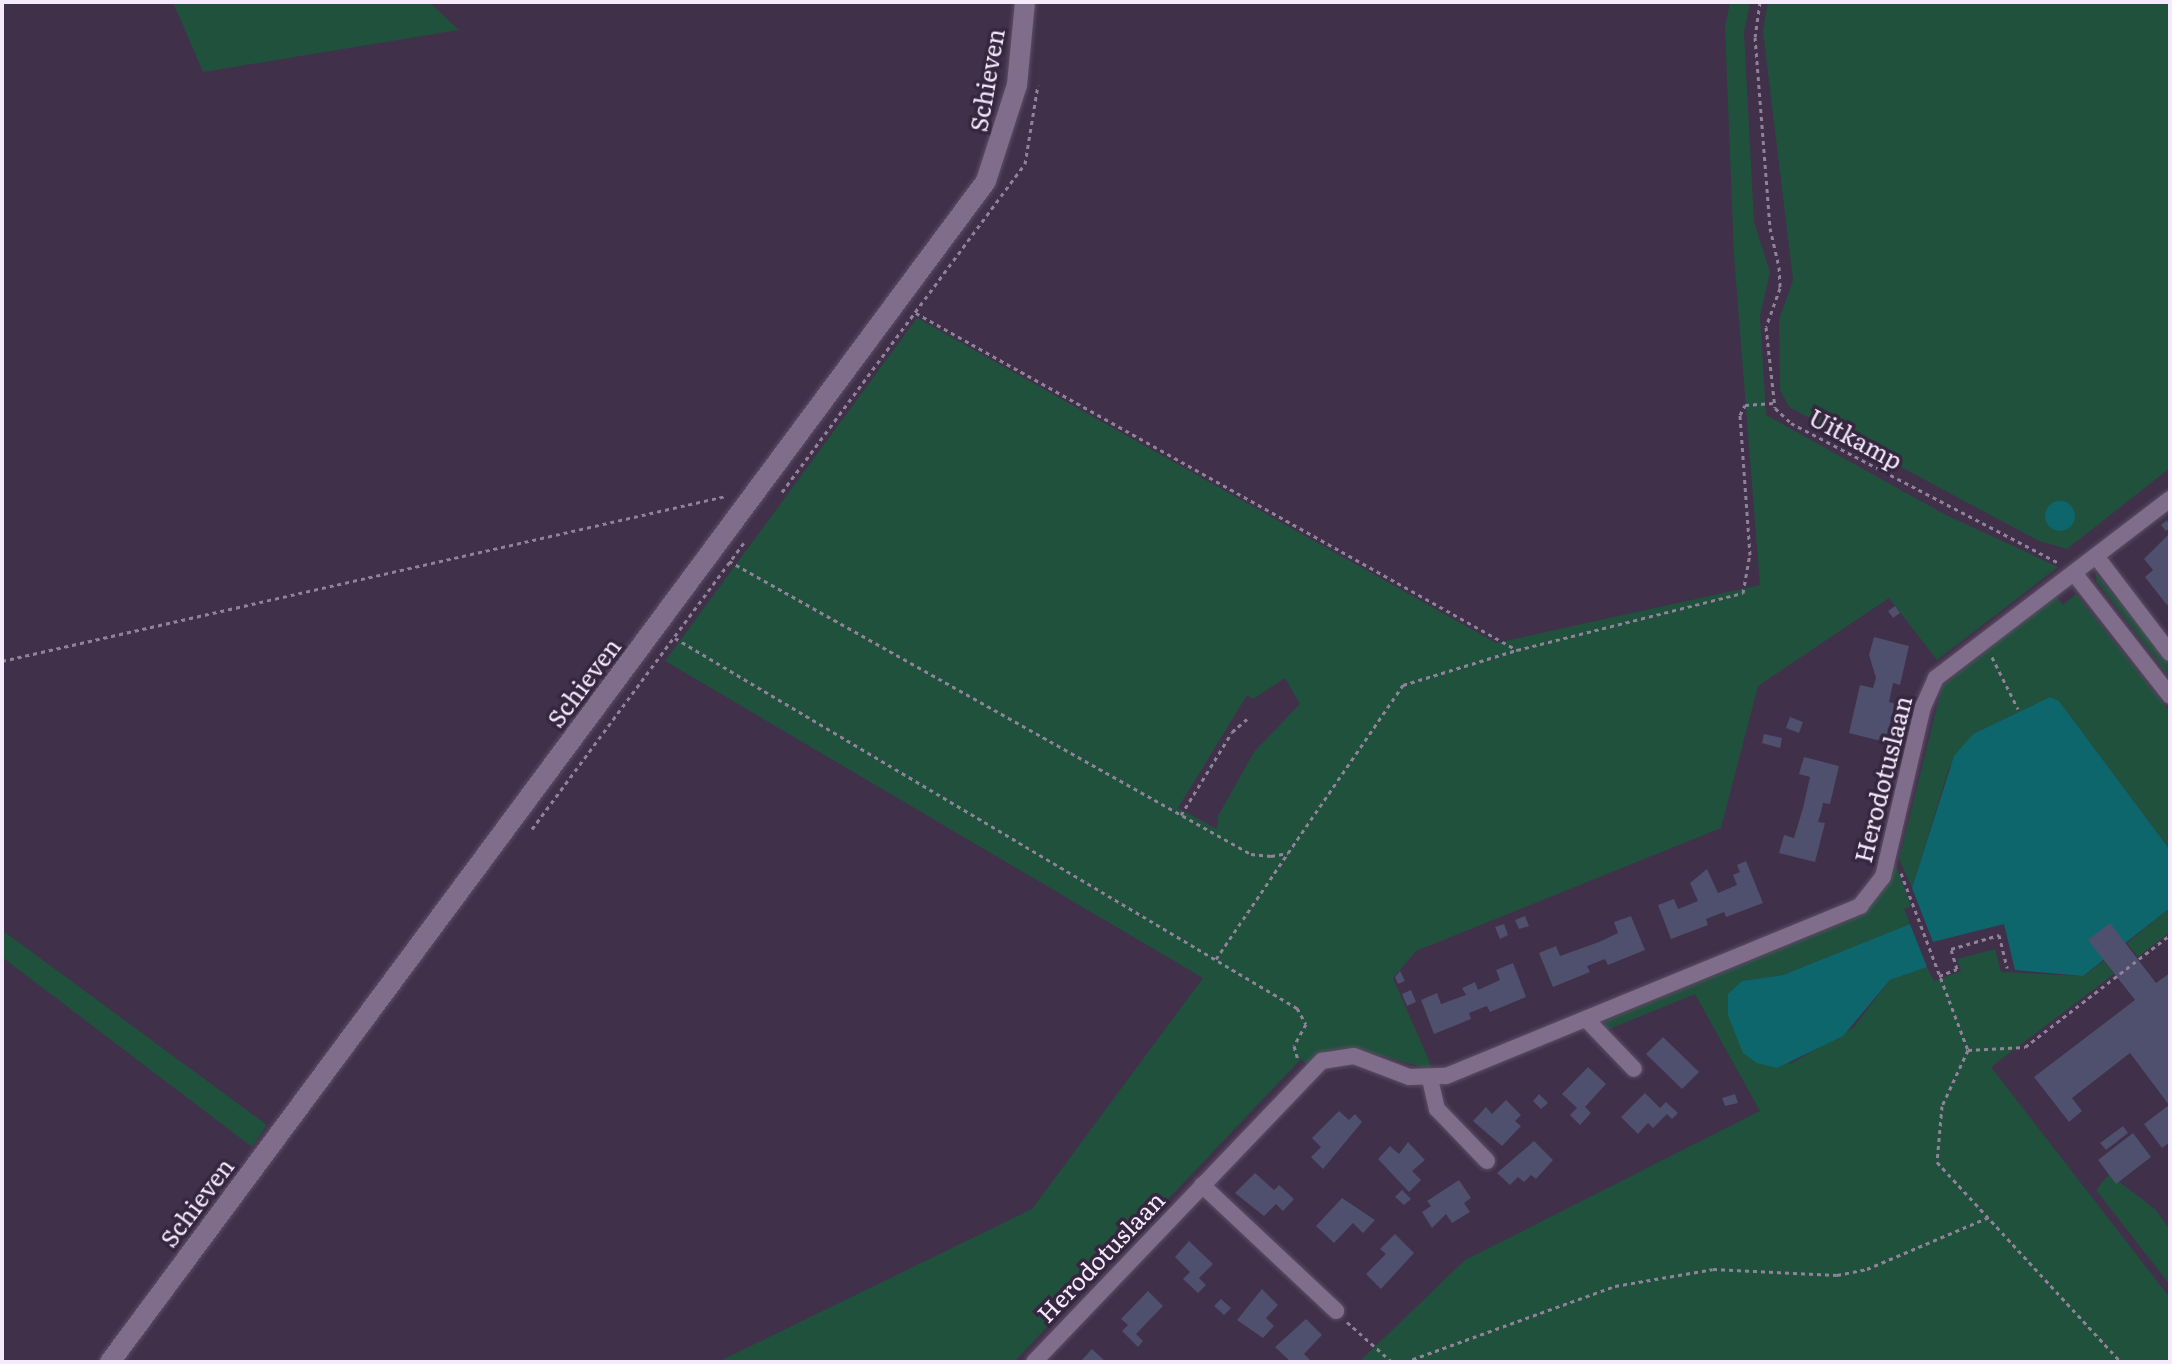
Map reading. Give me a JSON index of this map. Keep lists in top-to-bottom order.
{
  "streets": {
    "street": ["Schieven", "Herodotuslaan"],
    "path": ["Uitkamp"]
  },
  "crossings": [
    ["Uitkamp", "Herodotuslaan"]
  ]
}
